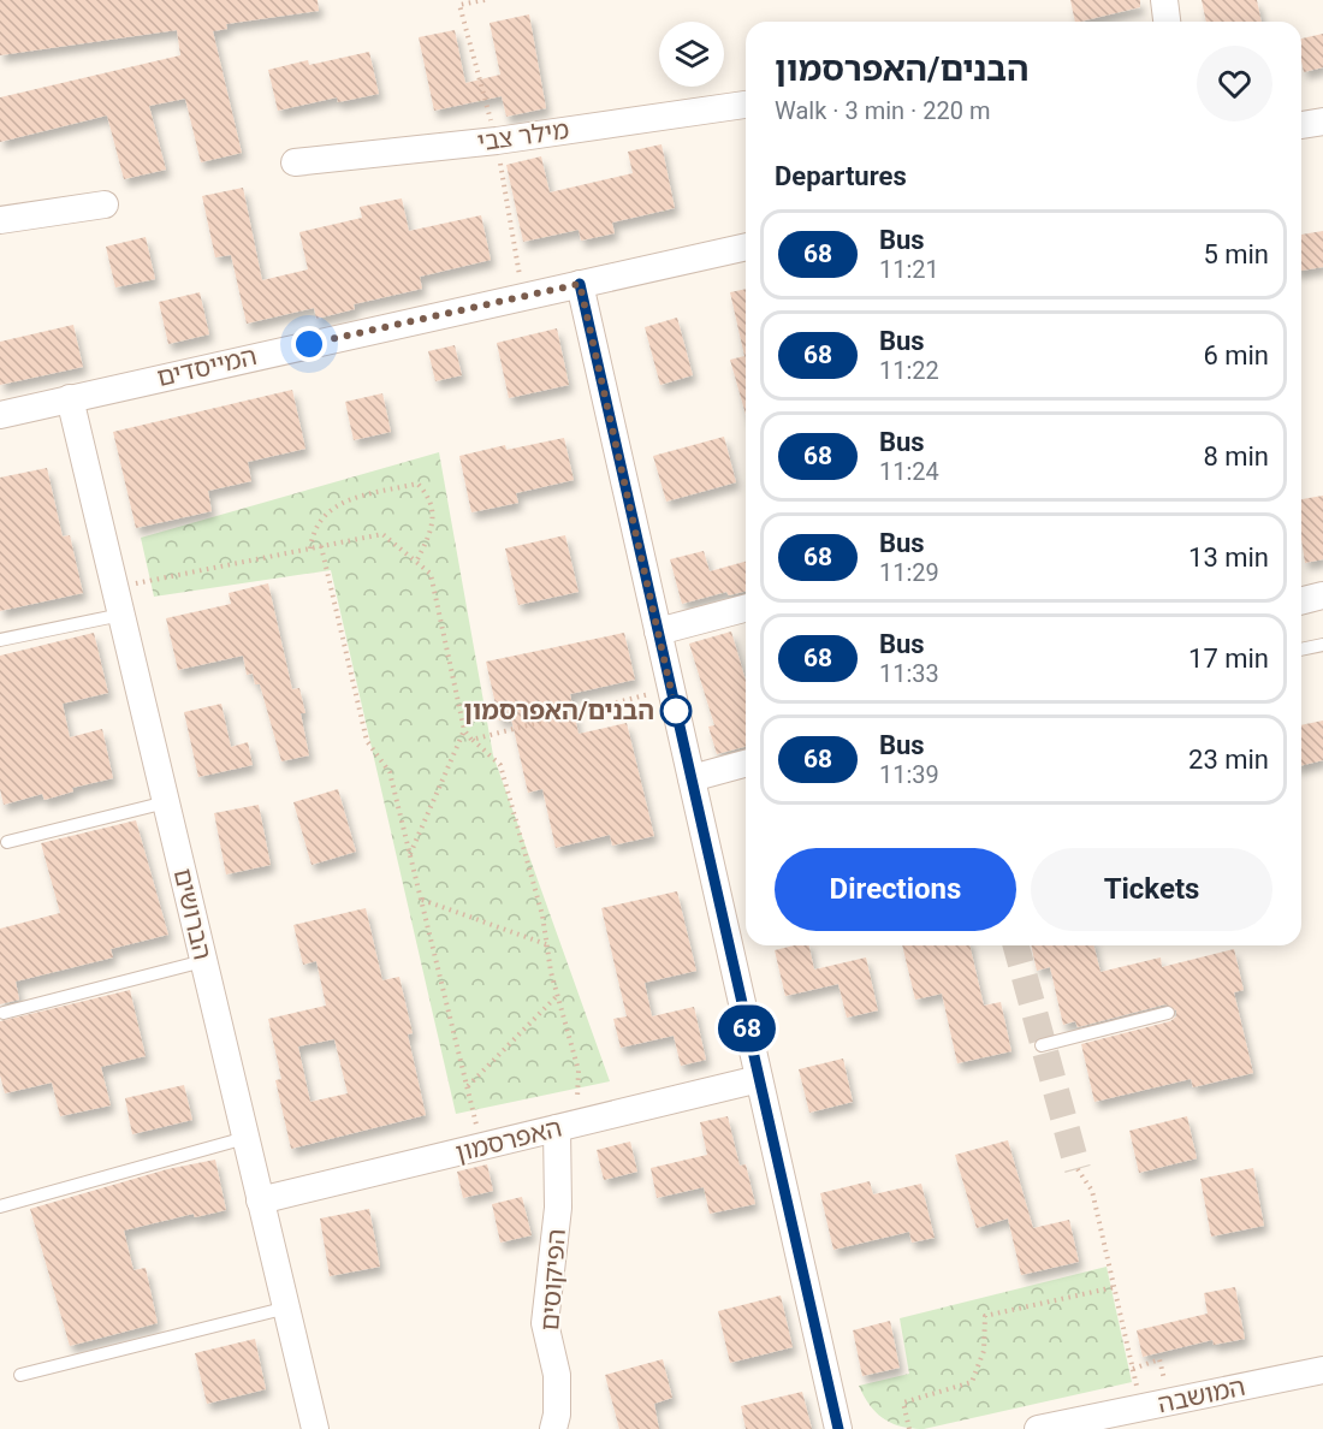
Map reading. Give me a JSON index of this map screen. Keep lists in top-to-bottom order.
{
  "streets": {
    "street": [
      "מילר צבי",
      "המייסדים",
      "הברושים",
      "האפרסמון",
      "הפיקוסים",
      "המושבה"
    ]
  },
  "crossings": [
    ["המייסדים", "הברושים"],
    ["הברושים", "האפרסמון"],
    ["האפרסמון", "הפיקוסים"]
  ],
  "places": ["הבנים/האפרסמון"],
  "lines": ["bus line 68"],
  "page": {
    "on_map": "68",
    "heading": [
      ["הבנים/האפרסמון", "Walk · 3 min · 220 m"],
      "Departures"
    ],
    "list": [
      {
        "mark": "68",
        "name": "Bus",
        "note": "11:21",
        "value": "5 min"
      },
      {
        "mark": "68",
        "name": "Bus",
        "note": "11:22",
        "value": "6 min"
      },
      {
        "mark": "68",
        "name": "Bus",
        "note": "11:24",
        "value": "8 min"
      },
      {
        "mark": "68",
        "name": "Bus",
        "note": "11:29",
        "value": "13 min"
      },
      {
        "mark": "68",
        "name": "Bus",
        "note": "11:33",
        "value": "17 min"
      },
      {
        "mark": "68",
        "name": "Bus",
        "note": "11:39",
        "value": "23 min"
      }
    ],
    "buttons": ["Directions", "Tickets"]
  }
}
